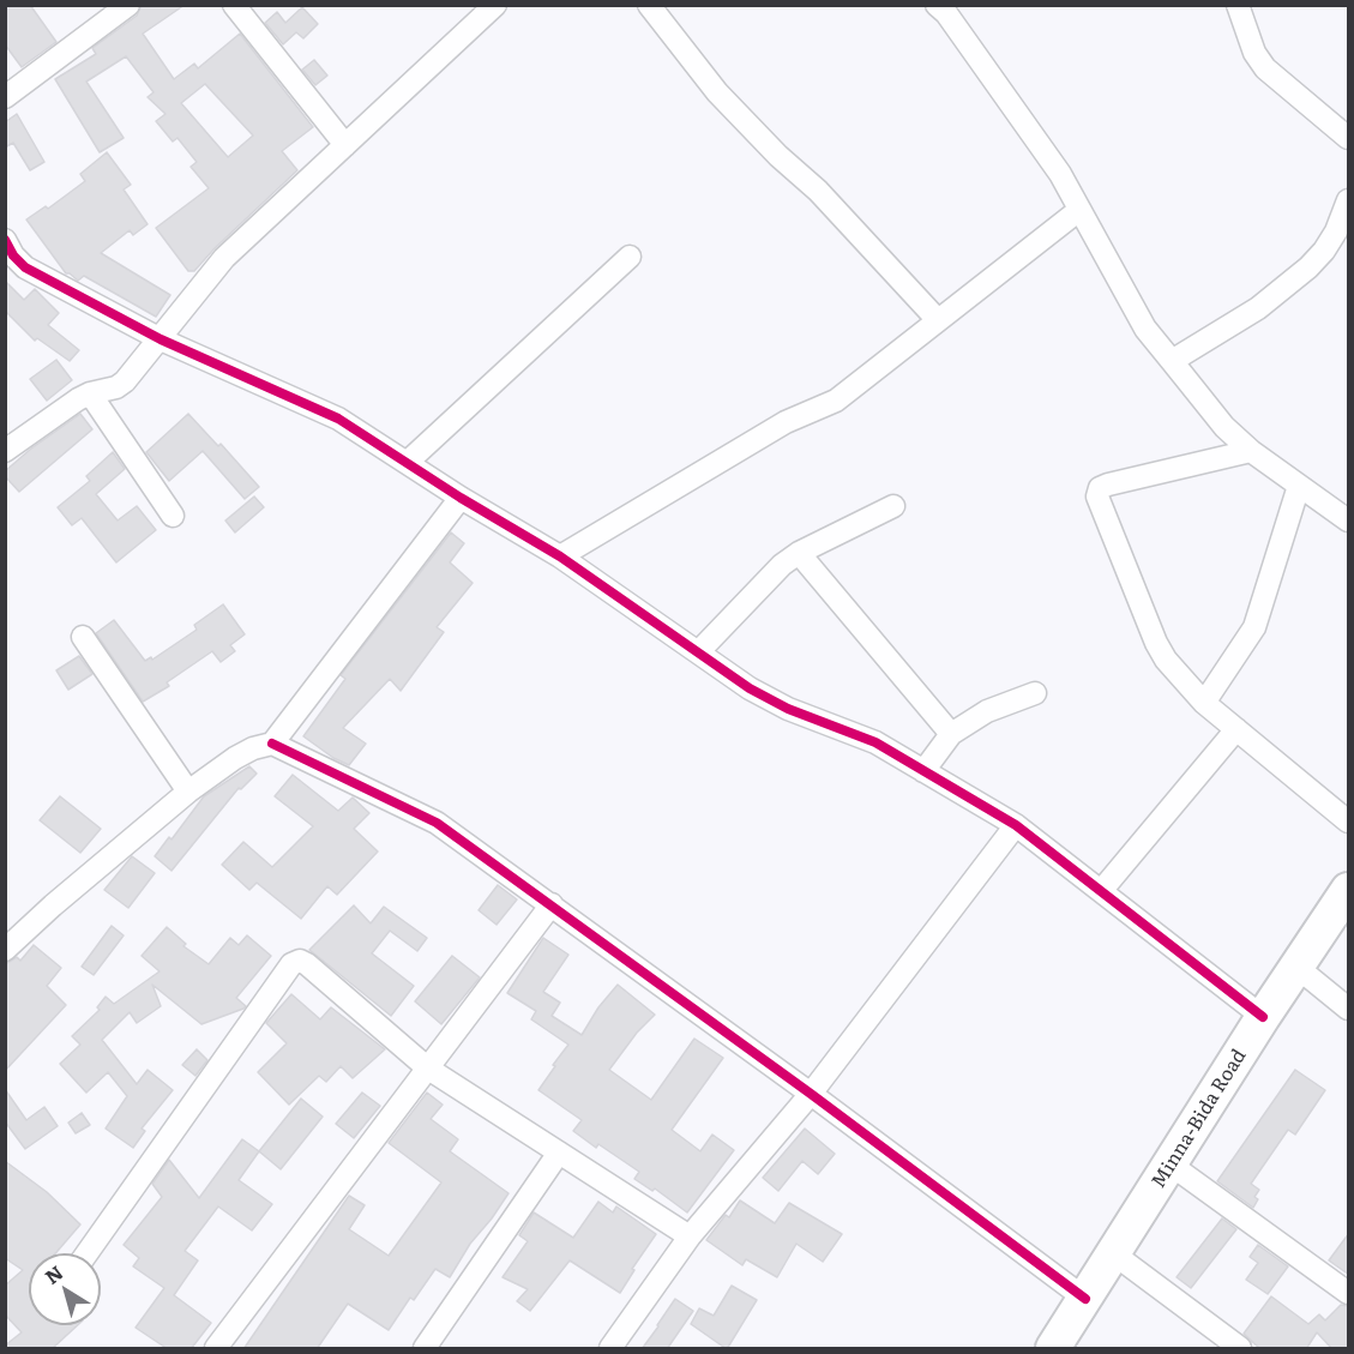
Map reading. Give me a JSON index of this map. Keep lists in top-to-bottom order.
{
  "streets": {
    "main road": ["Minna-Bida Road"]
  },
  "north": "top left"
}
